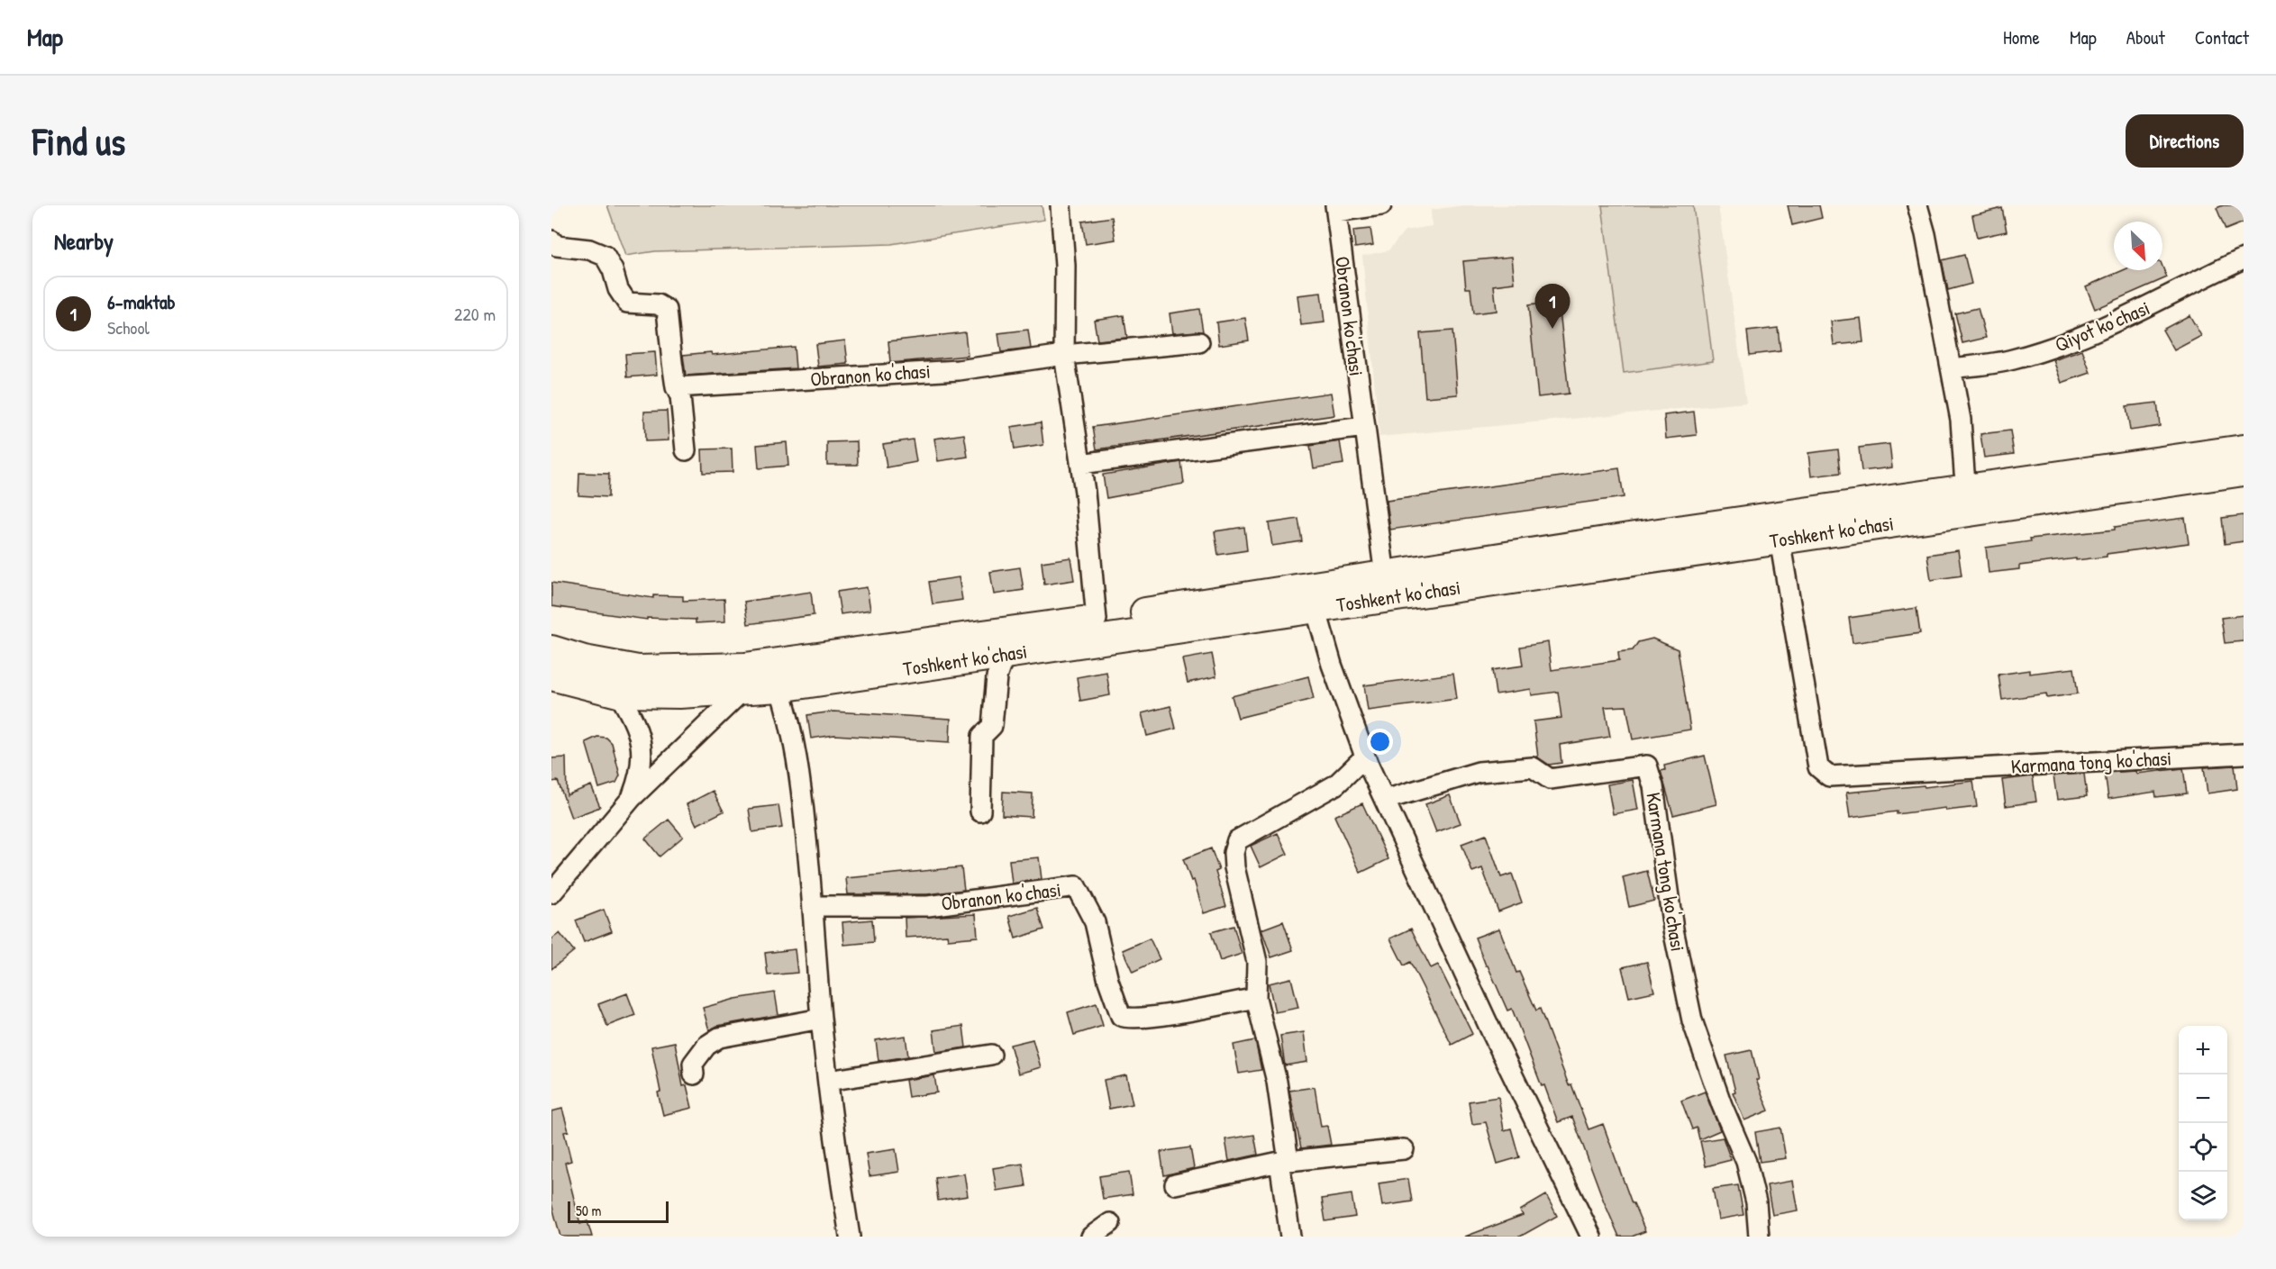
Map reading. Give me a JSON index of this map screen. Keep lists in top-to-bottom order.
{
  "streets": {
    "highway": ["Toshkent ko'chasi"],
    "street": ["Obranon ko'chasi", "Qiyot ko'chasi", "Karmana tong ko'chasi"]
  },
  "crossings": [
    ["Obranon ko'chasi", "Toshkent ko'chasi"],
    ["Toshkent ko'chasi", "Karmana tong ko'chasi"]
  ],
  "scale_bar": "50 m",
  "north": "bottom right",
  "page": {
    "header": "Map",
    "nav": [
      "Home",
      "Map",
      "About",
      "Contact"
    ],
    "buttons": "Directions",
    "title": "Find us",
    "heading": "Nearby",
    "list": [
      {
        "mark": "1",
        "name": "6-maktab",
        "note": "School",
        "value": "220 m"
      }
    ],
    "pins": "1",
    "map_buttons": ["+", "−"],
    "scale": "50 m"
  }
}
